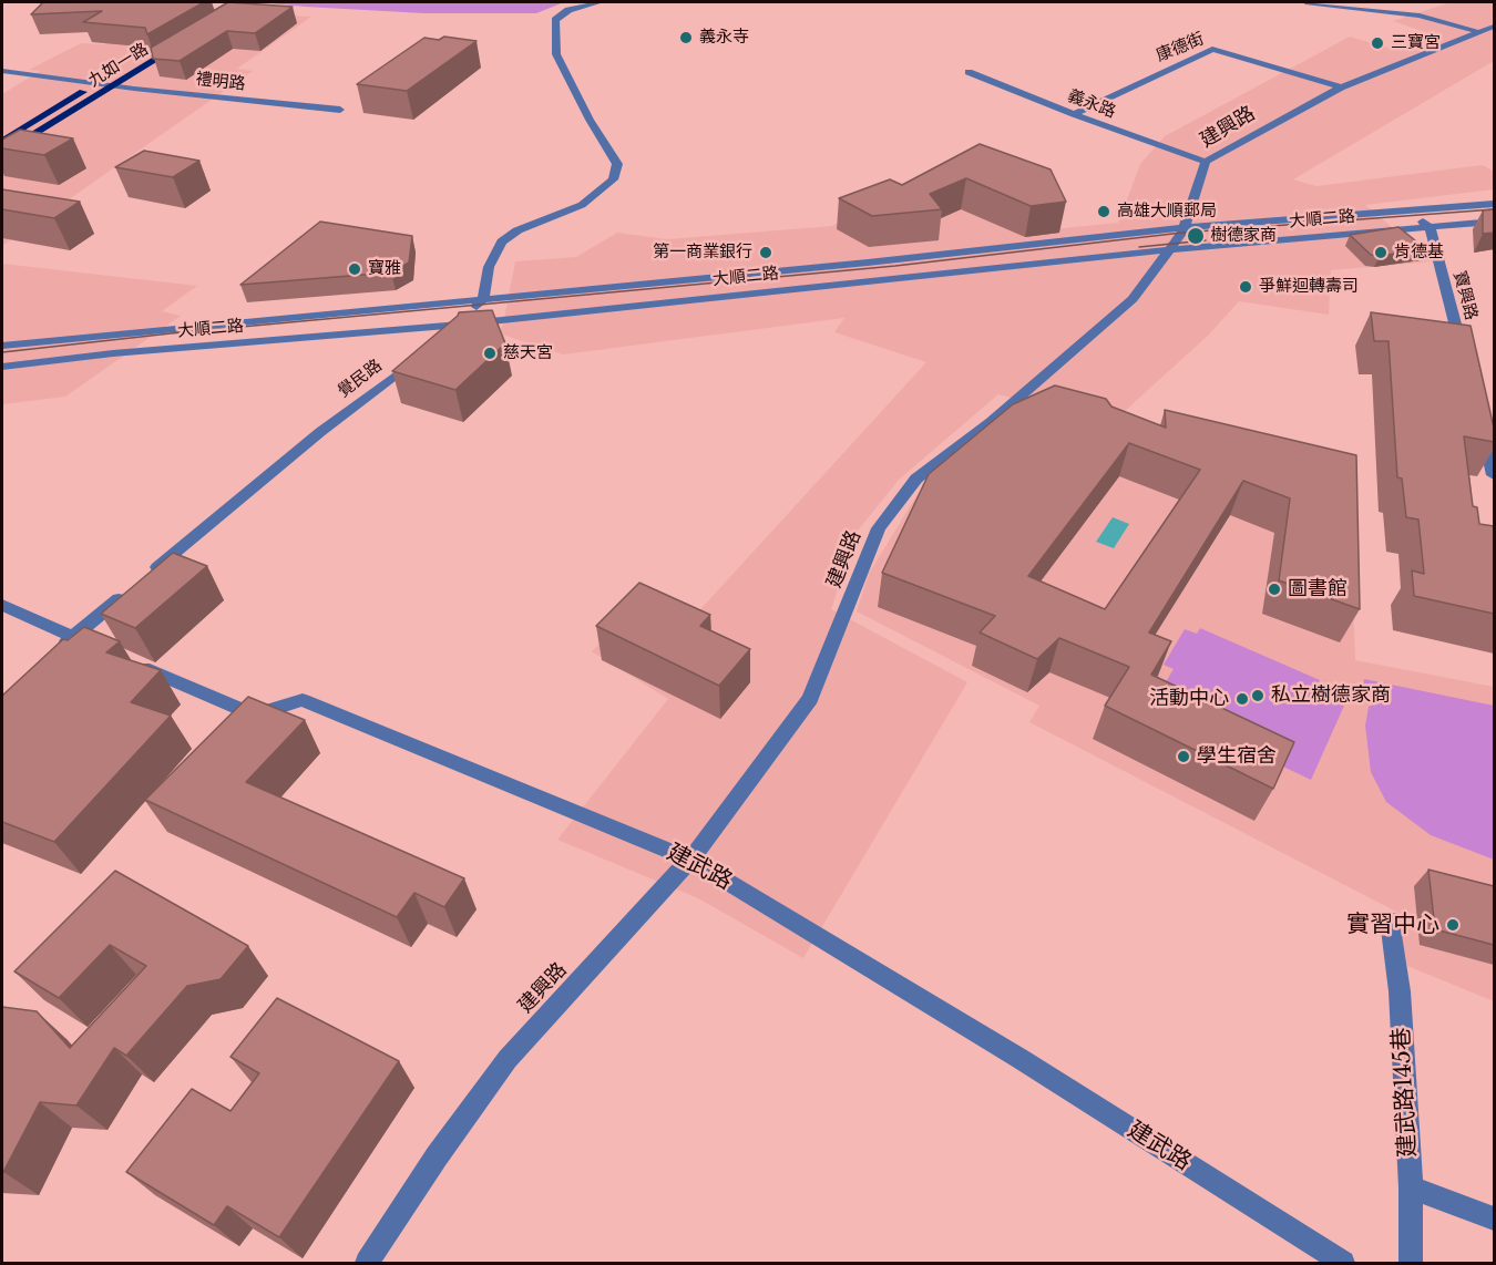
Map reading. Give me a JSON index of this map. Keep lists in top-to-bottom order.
{
  "streets": {
    "main road": ["九如一路"],
    "street": [
      "康德街",
      "禮明路",
      "義永路",
      "建興路",
      "大順二路",
      "寶興路",
      "覺民路",
      "建武路",
      "建武路145巷"
    ]
  },
  "crossings": [
    ["康德街", "義永路"],
    ["康德街", "建興路"],
    ["九如一路", "禮明路"],
    ["義永路", "建興路"],
    ["建興路", "大順二路"],
    ["建興路", "建武路"],
    ["大順二路", "寶興路"]
  ],
  "places": [
    "義永寺",
    "三寶宮",
    "高雄大順郵局",
    "樹德家商",
    "第一商業銀行",
    "肯德基",
    "寶雅",
    "爭鮮迴轉壽司",
    "慈天宮",
    "圖書館",
    "私立樹德家商",
    "活動中心",
    "學生宿舍",
    "實習中心"
  ]
}
